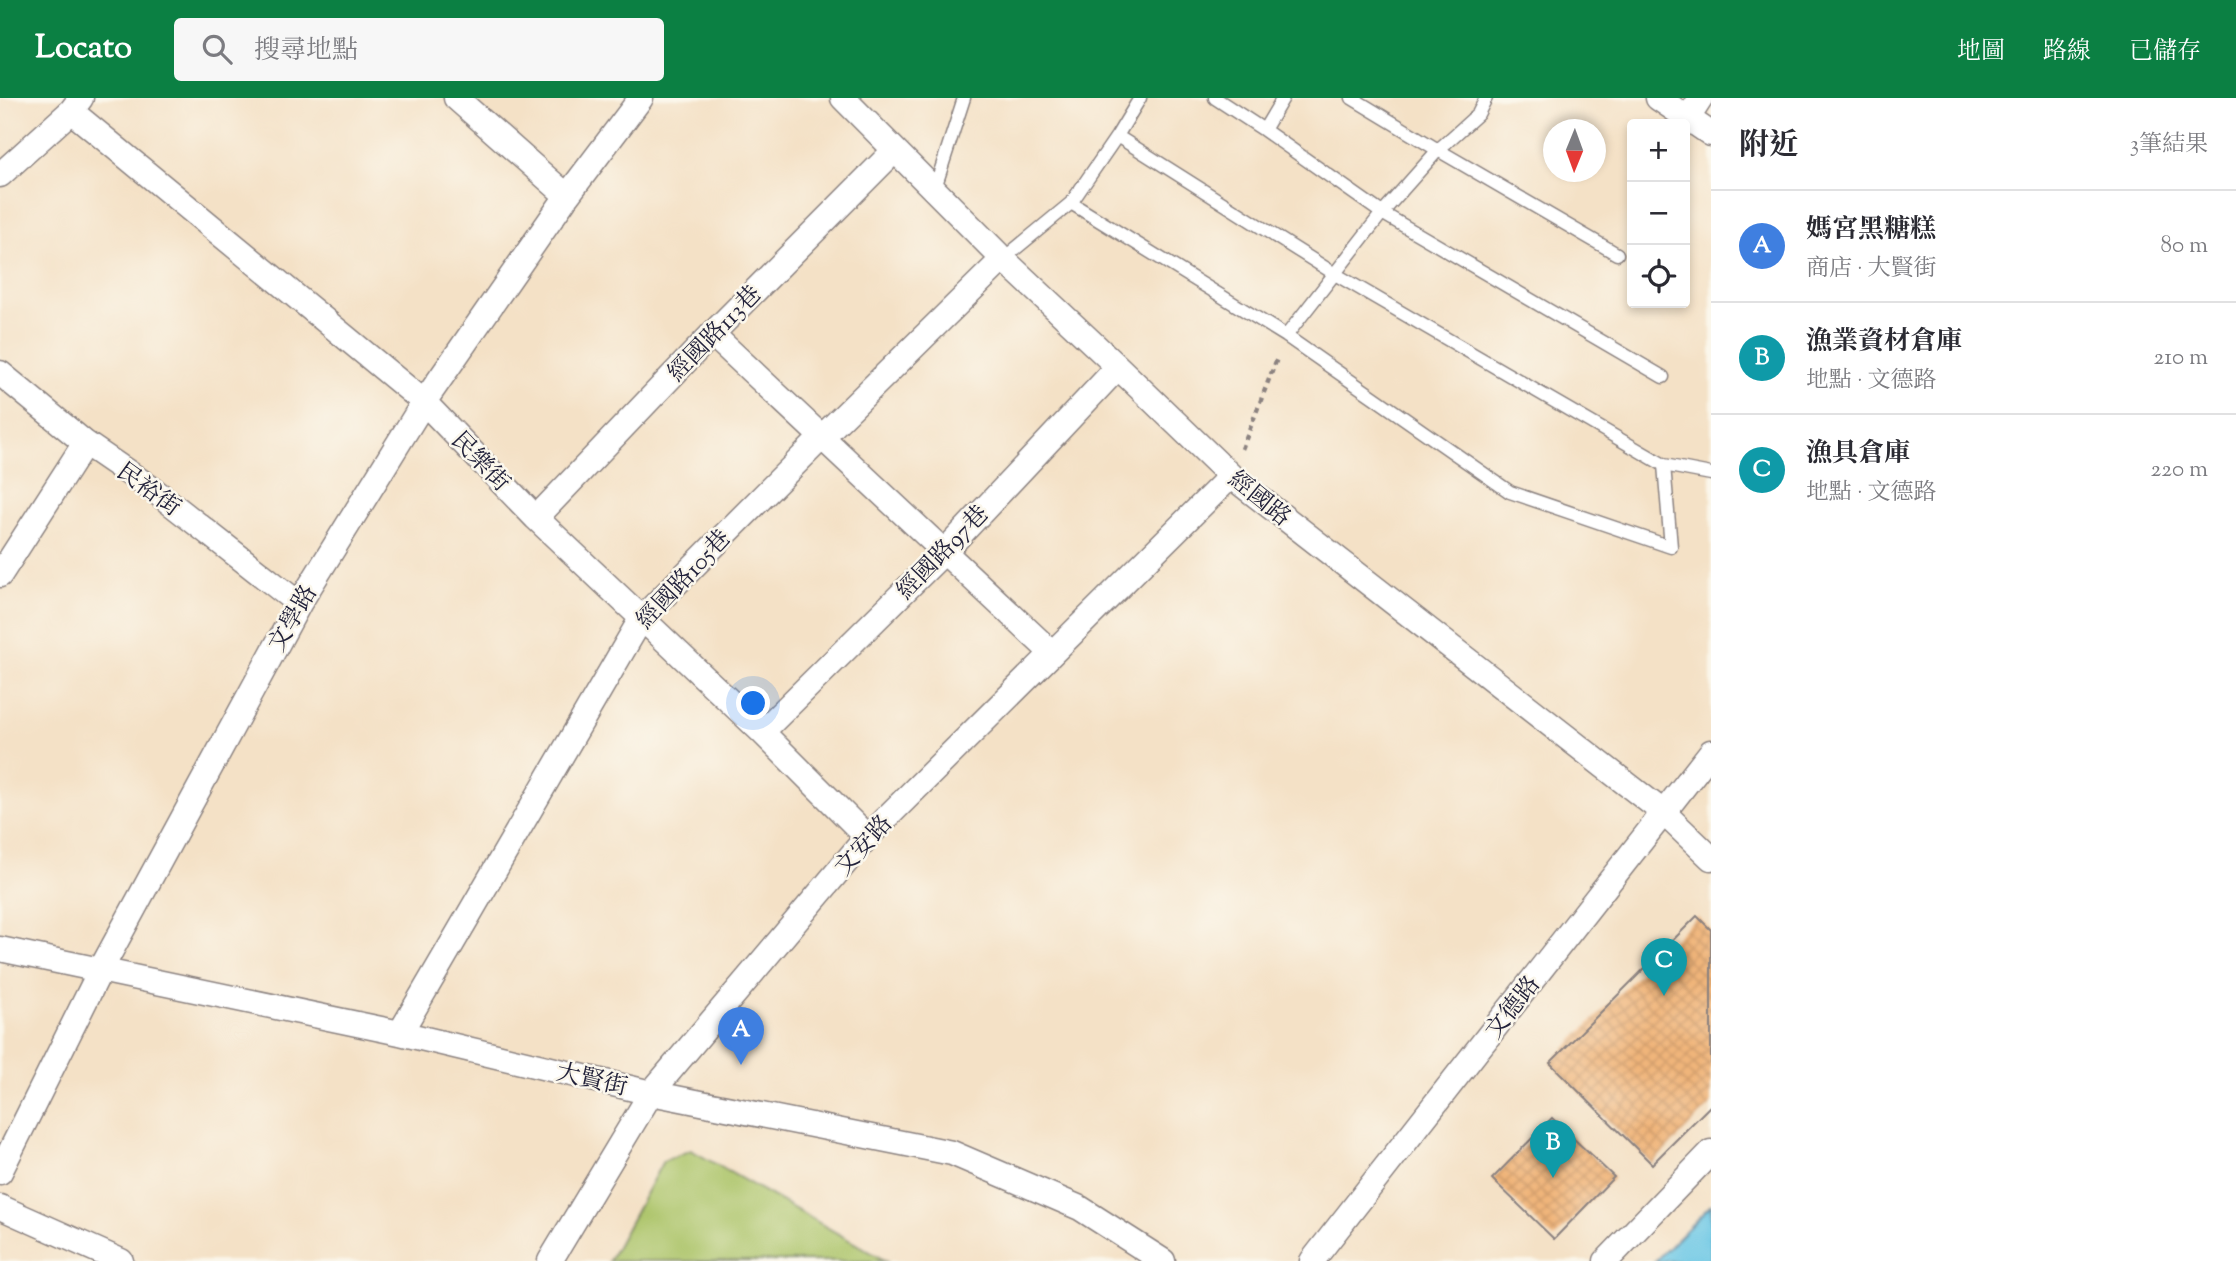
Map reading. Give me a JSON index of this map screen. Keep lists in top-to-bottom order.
{
  "streets": {
    "street": [
      "經國路113巷",
      "民樂街",
      "民裕街",
      "經國路",
      "經國路97巷",
      "經國路105巷",
      "文學路",
      "文安路",
      "文德路",
      "大賢街"
    ]
  },
  "crossings": [
    ["經國路113巷", "民樂街"],
    ["經國路113巷", "經國路"],
    ["民樂街", "經國路97巷"],
    ["民樂街", "經國路105巷"],
    ["民樂街", "文學路"],
    ["民樂街", "文安路"],
    ["民裕街", "文學路"],
    ["經國路", "經國路97巷"],
    ["經國路", "經國路105巷"],
    ["經國路", "文安路"],
    ["經國路", "文德路"],
    ["經國路105巷", "大賢街"],
    ["文學路", "大賢街"],
    ["文安路", "大賢街"]
  ],
  "north": "bottom",
  "page": {
    "header": "Locato",
    "search": "搜尋地點",
    "nav": ["地圖", "路線", "已儲存"],
    "heading": ["附近", "3筆結果"],
    "map_buttons": ["+", "−"],
    "list": [
      {
        "mark": "A",
        "name": "媽宮黑糖糕",
        "note": "商店 · 大賢街",
        "value": "80 m"
      },
      {
        "mark": "B",
        "name": "漁業資材倉庫",
        "note": "地點 · 文德路",
        "value": "210 m"
      },
      {
        "mark": "C",
        "name": "漁具倉庫",
        "note": "地點 · 文德路",
        "value": "220 m"
      }
    ],
    "pins": ["C", "A", "B"]
  }
}
